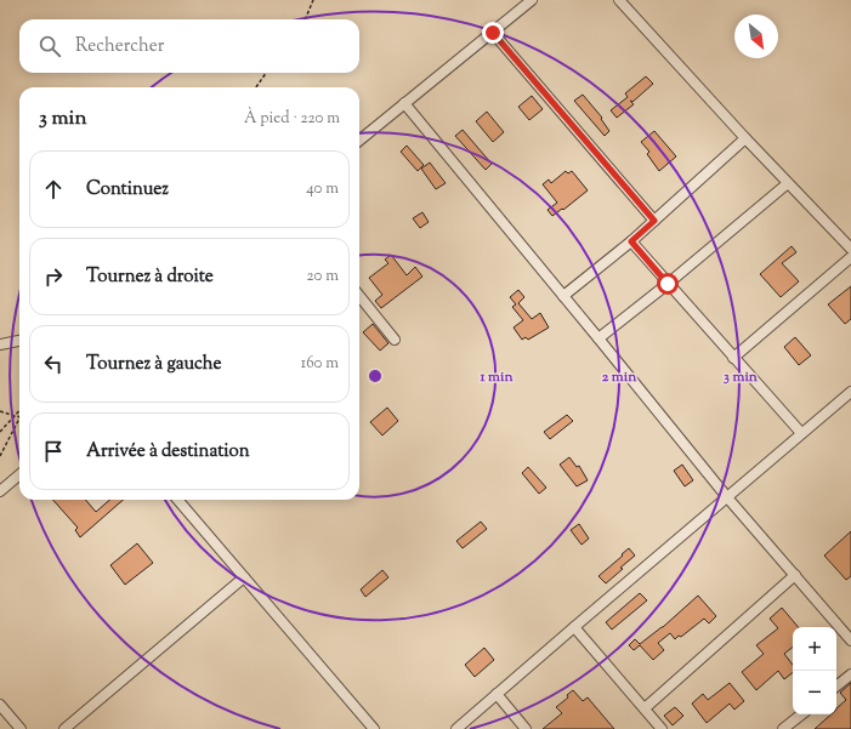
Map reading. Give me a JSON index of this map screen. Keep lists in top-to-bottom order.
{
  "north": "bottom right",
  "page": {
    "search": "Rechercher",
    "heading": ["3 min", "À pied · 220 m"],
    "list": [
      ["Continuez", "40 m"],
      ["Tournez à droite", "20 m"],
      ["Tournez à gauche", "160 m"],
      "Arrivée à destination"
    ],
    "map_buttons": ["+", "−"]
  },
  "rings": ["1 min", "2 min", "3 min"]
}
